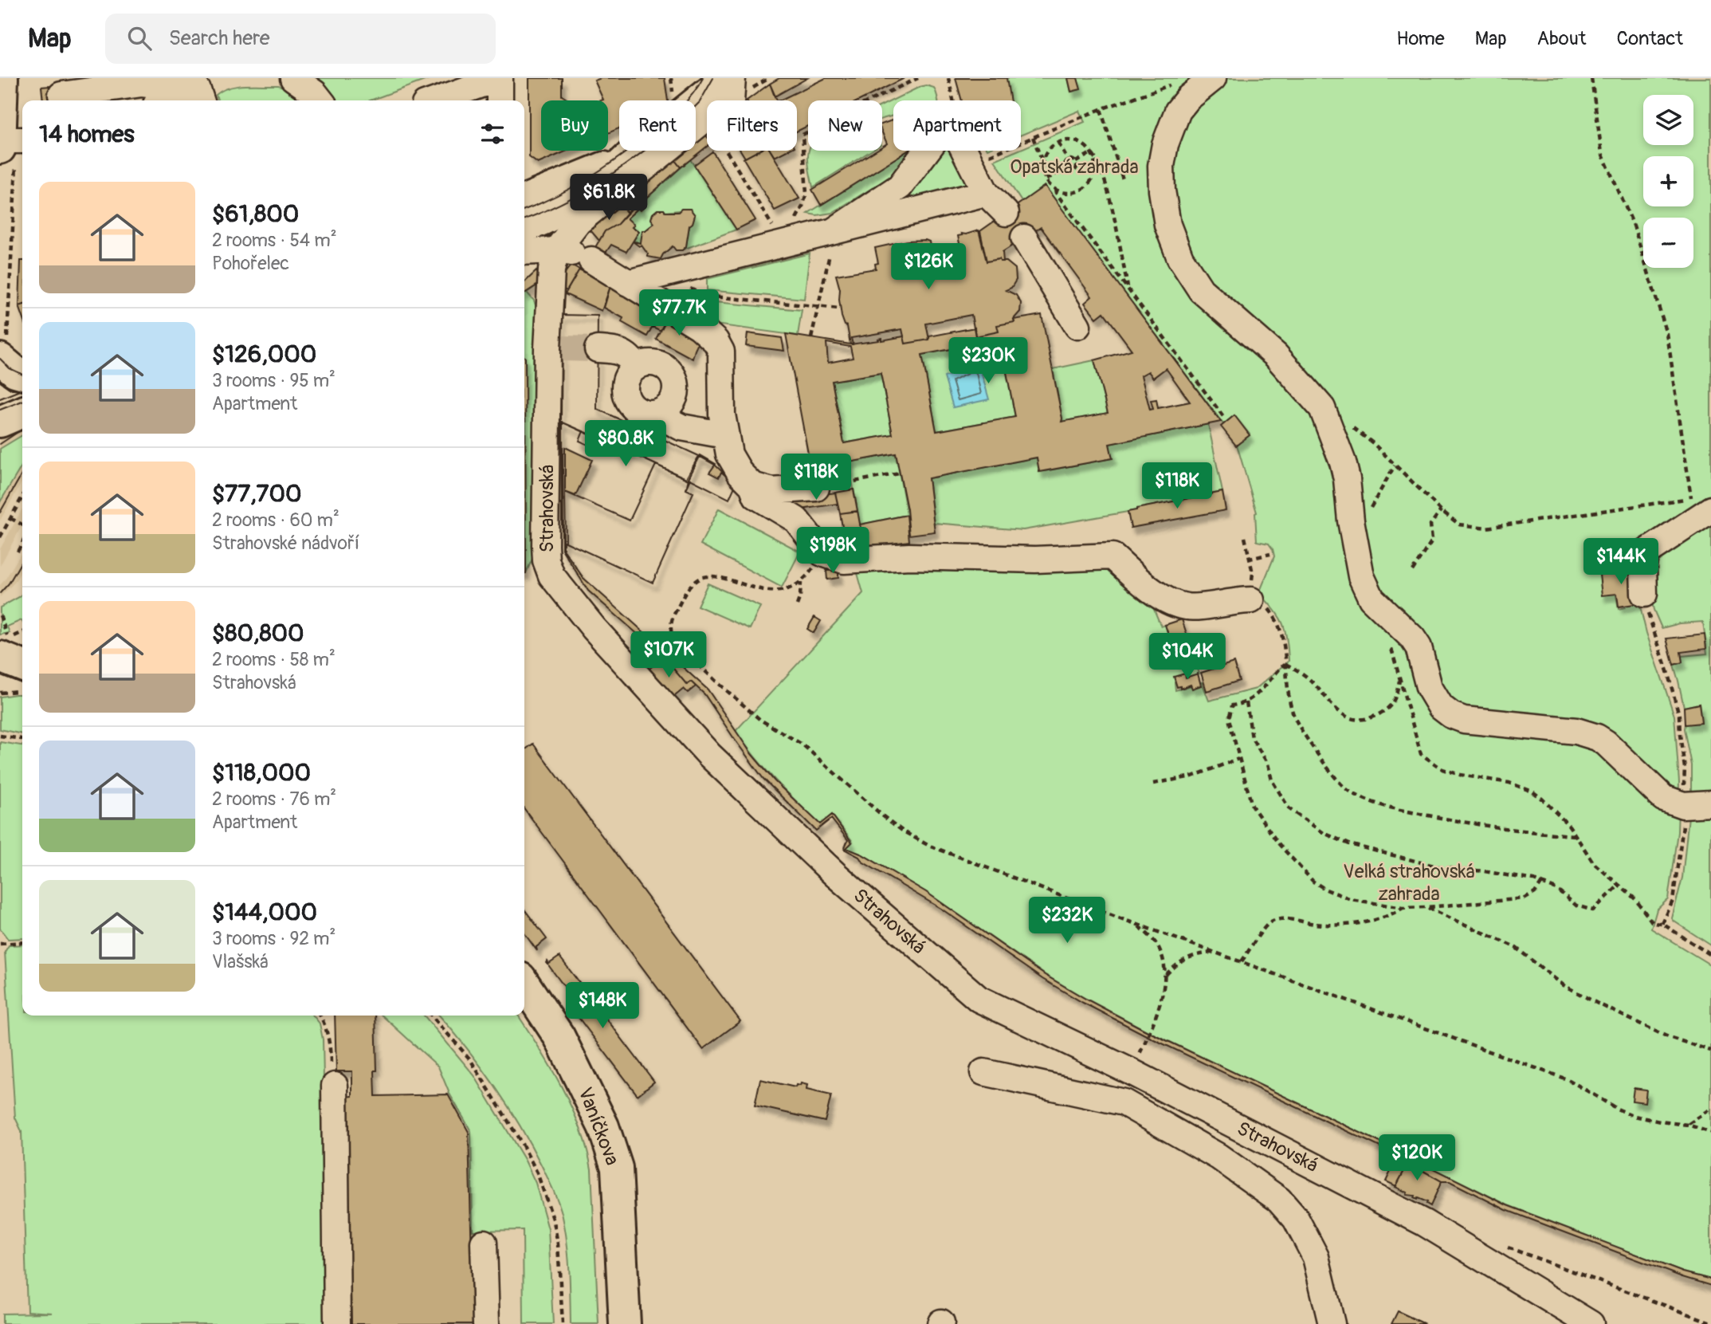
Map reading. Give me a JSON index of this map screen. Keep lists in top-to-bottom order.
{
  "streets": {
    "main road": ["Vaníčkova"],
    "street": ["Strahovská"]
  },
  "parks": ["Opatská zahrada", "Velká strahovská zahrada"],
  "page": {
    "header": "Map",
    "search": "Search here",
    "nav": [
      "Home",
      "Map",
      "About",
      "Contact"
    ],
    "map_buttons": ["+", "−"],
    "chip": [
      "Buy",
      "Rent",
      "Filters",
      "New",
      "Apartment"
    ],
    "heading": "14 homes",
    "list": [
      {
        "name": "$61,800",
        "note": "2 rooms · 54 m² · Pohořelec"
      },
      {
        "name": "$126,000",
        "note": "3 rooms · 95 m² · Apartment"
      },
      {
        "name": "$77,700",
        "note": "2 rooms · 60 m² · Strahovské nádvoří"
      },
      {
        "name": "$80,800",
        "note": "2 rooms · 58 m² · Strahovská"
      },
      {
        "name": "$118,000",
        "note": "2 rooms · 76 m² · Apartment"
      },
      {
        "name": "$144,000",
        "note": "3 rooms · 92 m² · Vlašská"
      }
    ],
    "price": [
      "$61.8K",
      "$126K",
      "$77.7K",
      "$230K",
      "$80.8K",
      "$118K",
      "$118K",
      "$198K",
      "$144K",
      "$107K",
      "$104K",
      "$232K",
      "$148K",
      "$120K"
    ]
  }
}
